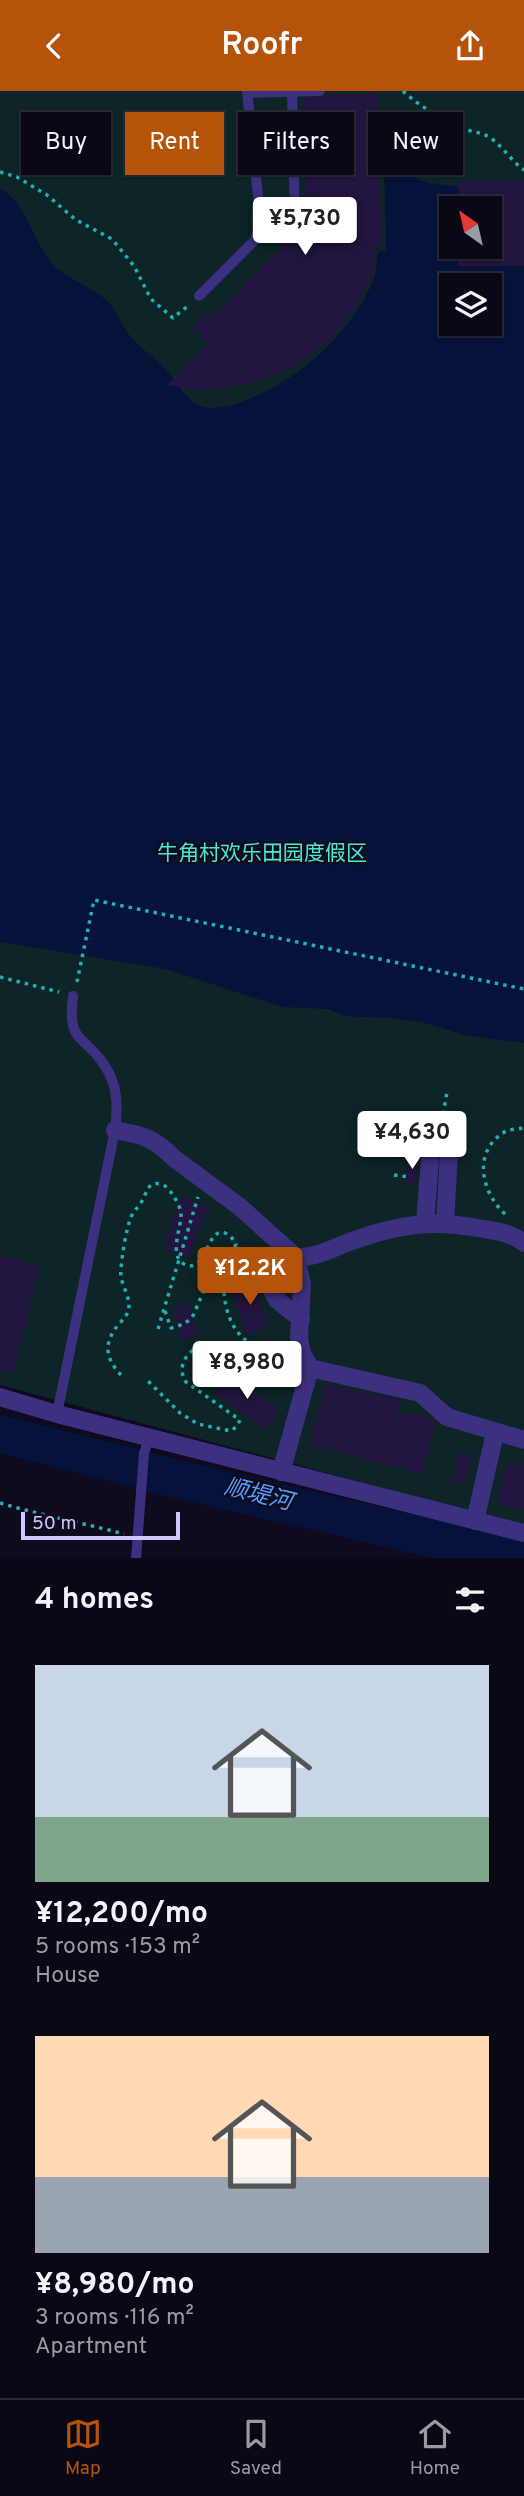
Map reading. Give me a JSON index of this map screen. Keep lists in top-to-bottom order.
{
  "water": ["顺堤河"],
  "parks": ["牛角村欢乐田园度假区"],
  "scale_bar": "50 m",
  "north": "top left",
  "page": {
    "header": "Roofr",
    "chip": [
      "Buy",
      "Rent",
      "Filters",
      "New"
    ],
    "price": [
      "¥5,730",
      "¥4,630",
      "¥12.2K",
      "¥8,980"
    ],
    "scale": "50 m",
    "heading": "4 homes",
    "list": [
      {
        "name": "¥12,200/mo",
        "note": "5 rooms · 153 m² · House"
      },
      {
        "name": "¥8,980/mo",
        "note": "3 rooms · 116 m² · Apartment"
      }
    ],
    "tabs": ["Map", "Saved", "Home"]
  }
}
